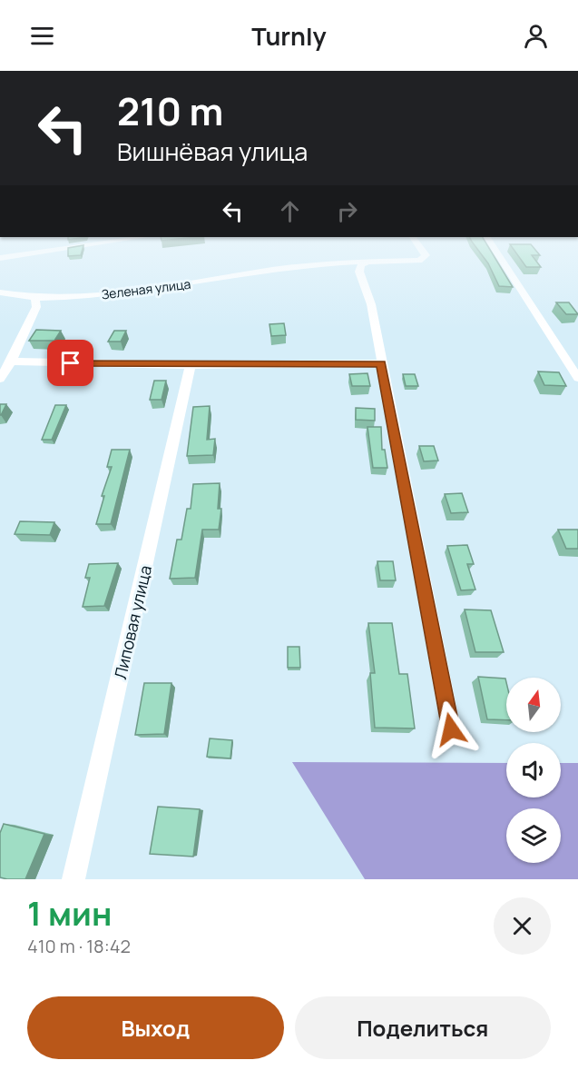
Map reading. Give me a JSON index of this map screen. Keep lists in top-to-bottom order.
{
  "streets": {
    "street": ["Зеленая улица", "Липовая улица"]
  },
  "north": "top",
  "page": {
    "header": "Turnly",
    "turn": ["210 m", "Вишнёвая улица"],
    "heading": ["1 мин", "410 m · 18:42"],
    "buttons": ["Выход", "Поделиться"]
  }
}
